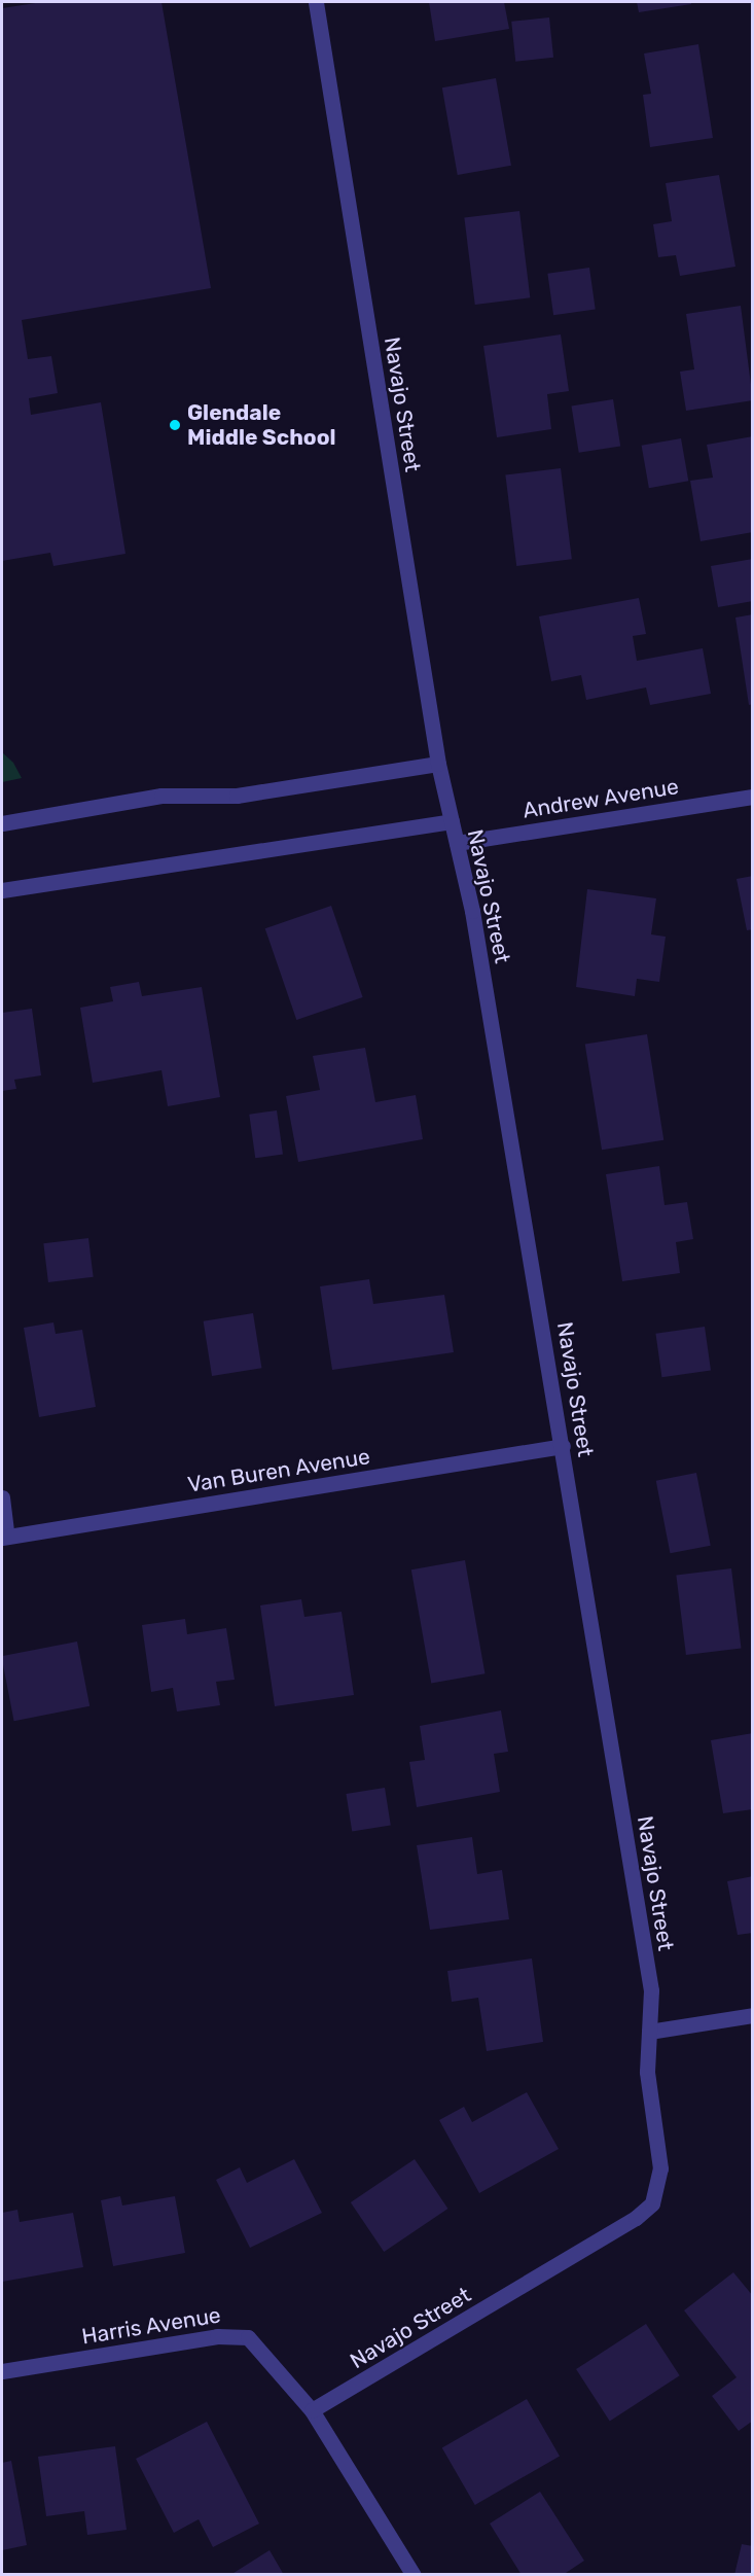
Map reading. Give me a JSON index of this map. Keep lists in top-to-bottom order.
{
  "streets": {
    "street": [
      "Navajo Street",
      "Andrew Avenue",
      "Van Buren Avenue",
      "Harris Avenue"
    ]
  },
  "crossings": [
    ["Navajo Street", "Andrew Avenue"],
    ["Navajo Street", "Van Buren Avenue"],
    ["Navajo Street", "Harris Avenue"]
  ],
  "places": ["Glendale Middle School"]
}
